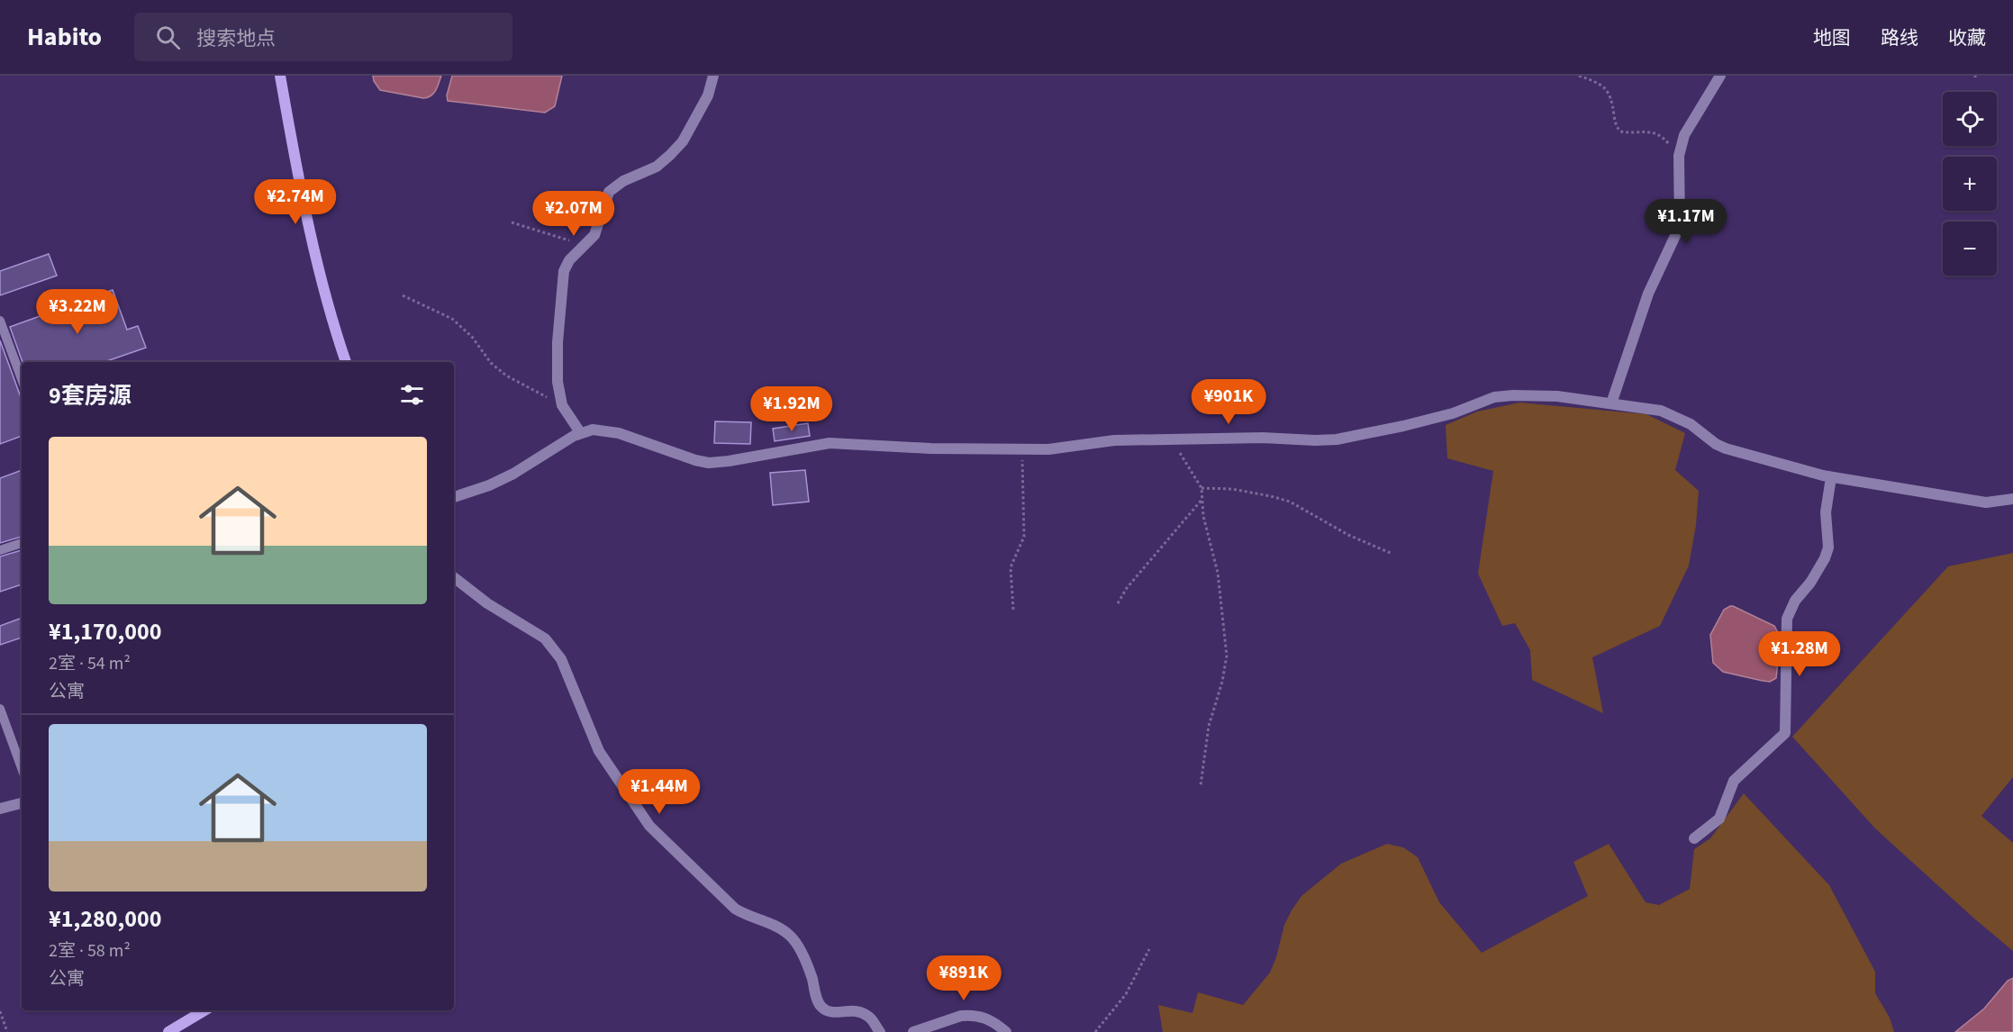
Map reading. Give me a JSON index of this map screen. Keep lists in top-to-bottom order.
{
  "page": {
    "header": "Habito",
    "search": "搜索地点",
    "nav": ["地图", "路线", "收藏"],
    "map_buttons": ["+", "−"],
    "price": [
      "¥2.74M",
      "¥2.07M",
      "¥1.17M",
      "¥3.22M",
      "¥901K",
      "¥1.92M",
      "¥1.28M",
      "¥1.44M",
      "¥891K"
    ],
    "heading": "9套房源",
    "list": [
      {
        "name": "¥1,170,000",
        "note": "2室 · 54 m² · 公寓"
      },
      {
        "name": "¥1,280,000",
        "note": "2室 · 58 m² · 公寓"
      }
    ]
  }
}
